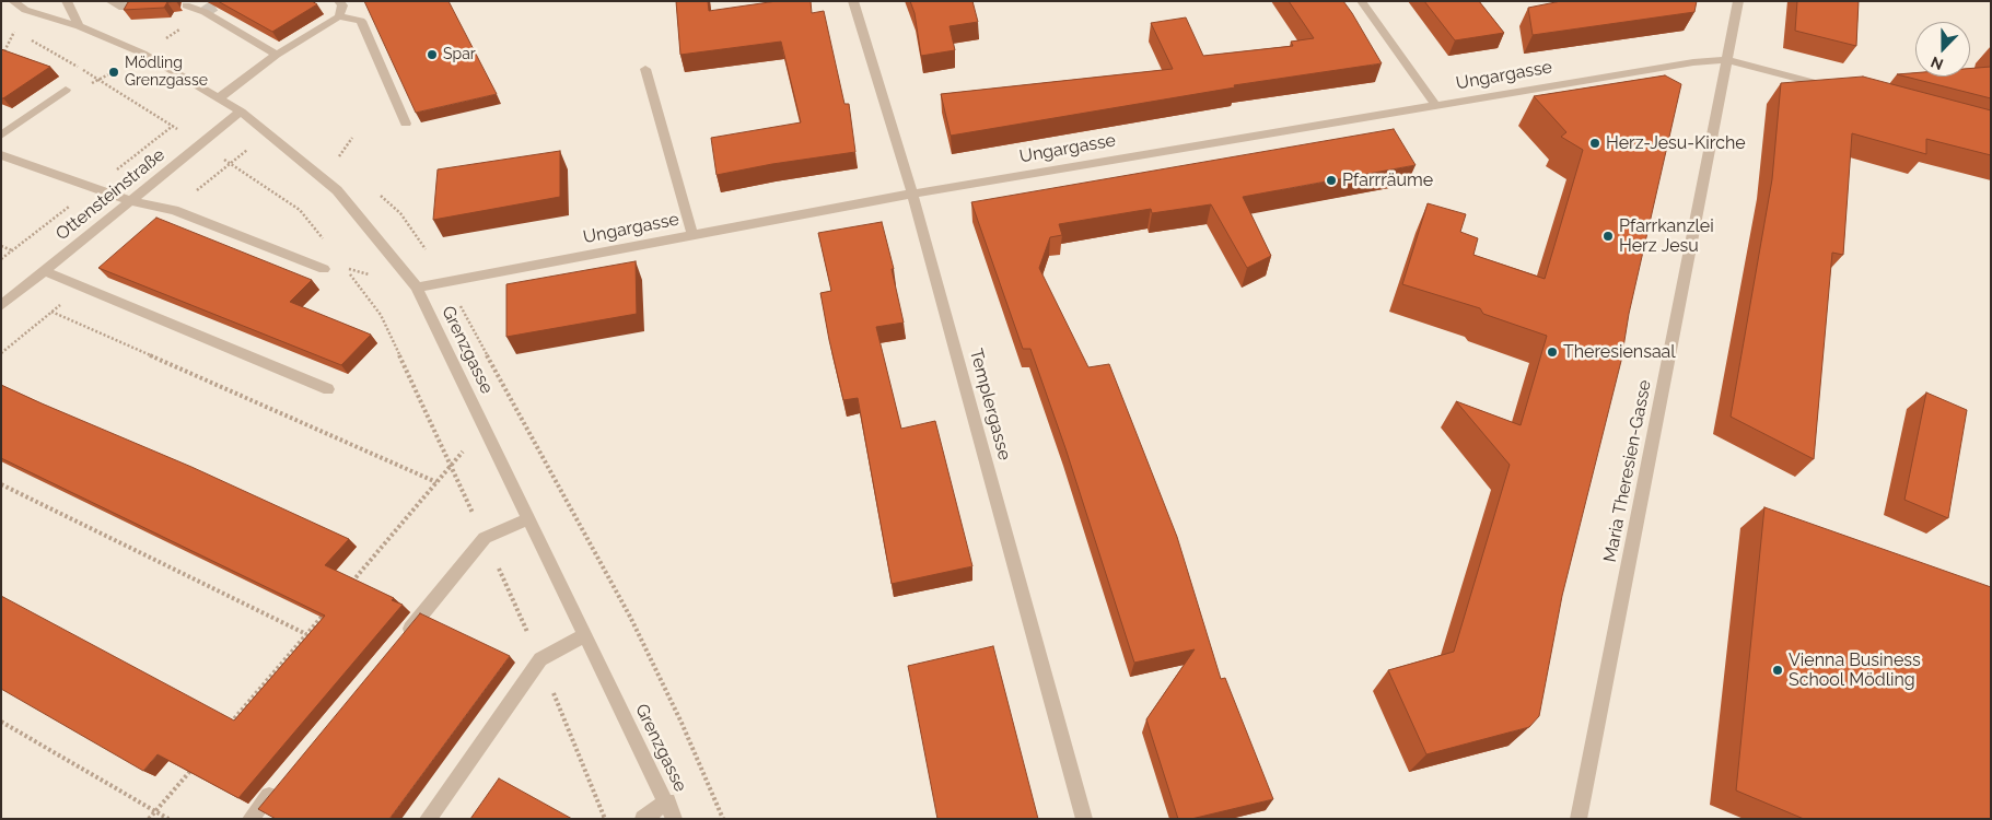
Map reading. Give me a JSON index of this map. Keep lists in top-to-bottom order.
{
  "streets": {
    "street": [
      "Ungargasse",
      "Ottensteinstraße",
      "Grenzgasse",
      "Templergasse",
      "Maria Theresien-Gasse"
    ]
  },
  "crossings": [
    ["Ungargasse", "Grenzgasse"],
    ["Ungargasse", "Templergasse"],
    ["Ungargasse", "Maria Theresien-Gasse"],
    ["Ottensteinstraße", "Grenzgasse"]
  ],
  "places": [
    "Spar",
    "Mödling Grenzgasse",
    "Herz-Jesu-Kirche",
    "Pfarrräume",
    "Pfarrkanzlei Herz Jesu",
    "Theresiensaal",
    "Vienna Business School Mödling"
  ],
  "north": "bottom"
}
